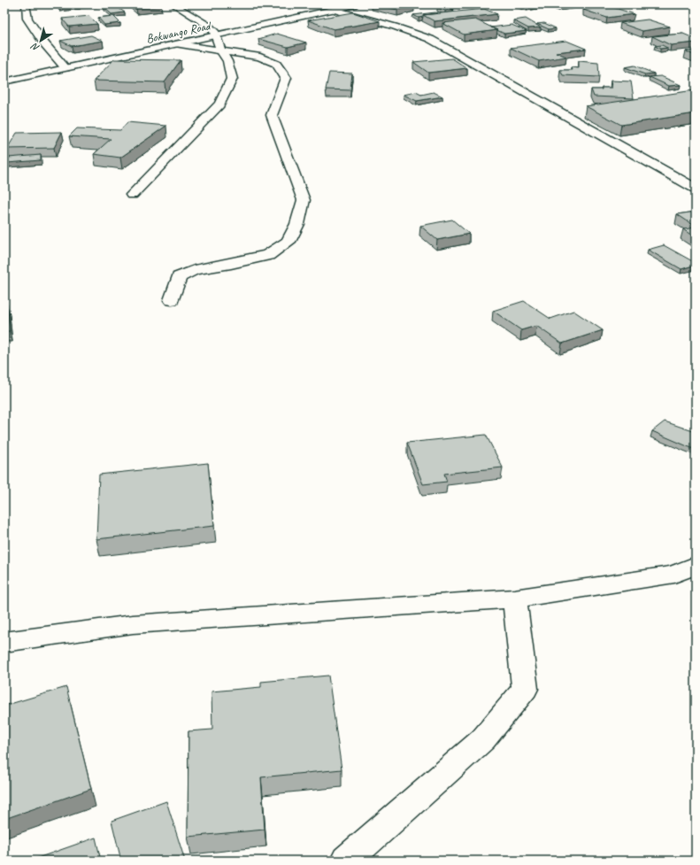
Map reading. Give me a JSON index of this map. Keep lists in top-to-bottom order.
{
  "streets": {
    "street": ["Bokwango Road"]
  },
  "north": "bottom left"
}
